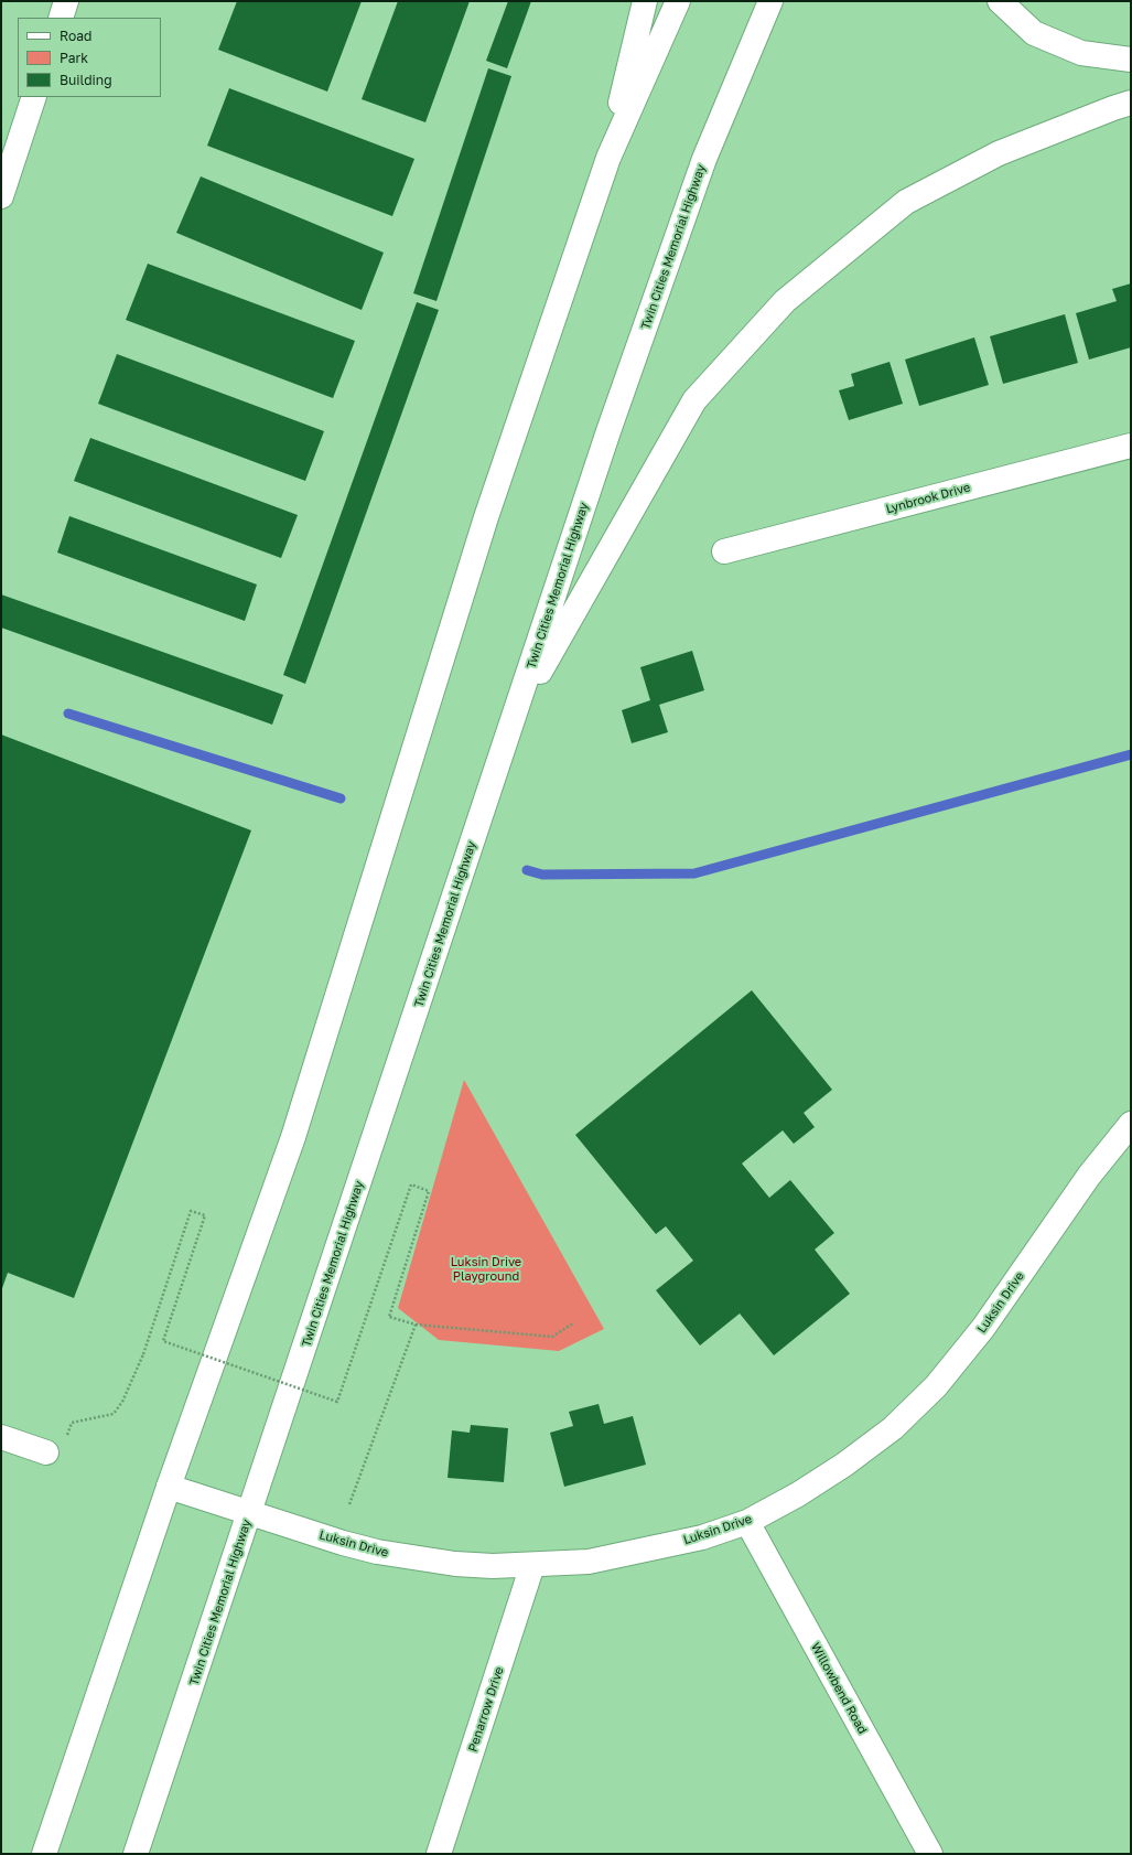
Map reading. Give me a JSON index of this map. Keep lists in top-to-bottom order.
{
  "streets": {
    "main road": [
      "Twin Cities Memorial Highway",
      "Lynbrook Drive",
      "Luksin Drive",
      "Willowbend Road",
      "Penarrow Drive"
    ]
  },
  "crossings": [
    ["Twin Cities Memorial Highway", "Luksin Drive"],
    ["Luksin Drive", "Willowbend Road"],
    ["Luksin Drive", "Penarrow Drive"]
  ],
  "parks": ["Luksin Drive Playground"],
  "legend": ["Road", "Park", "Building"]
}
